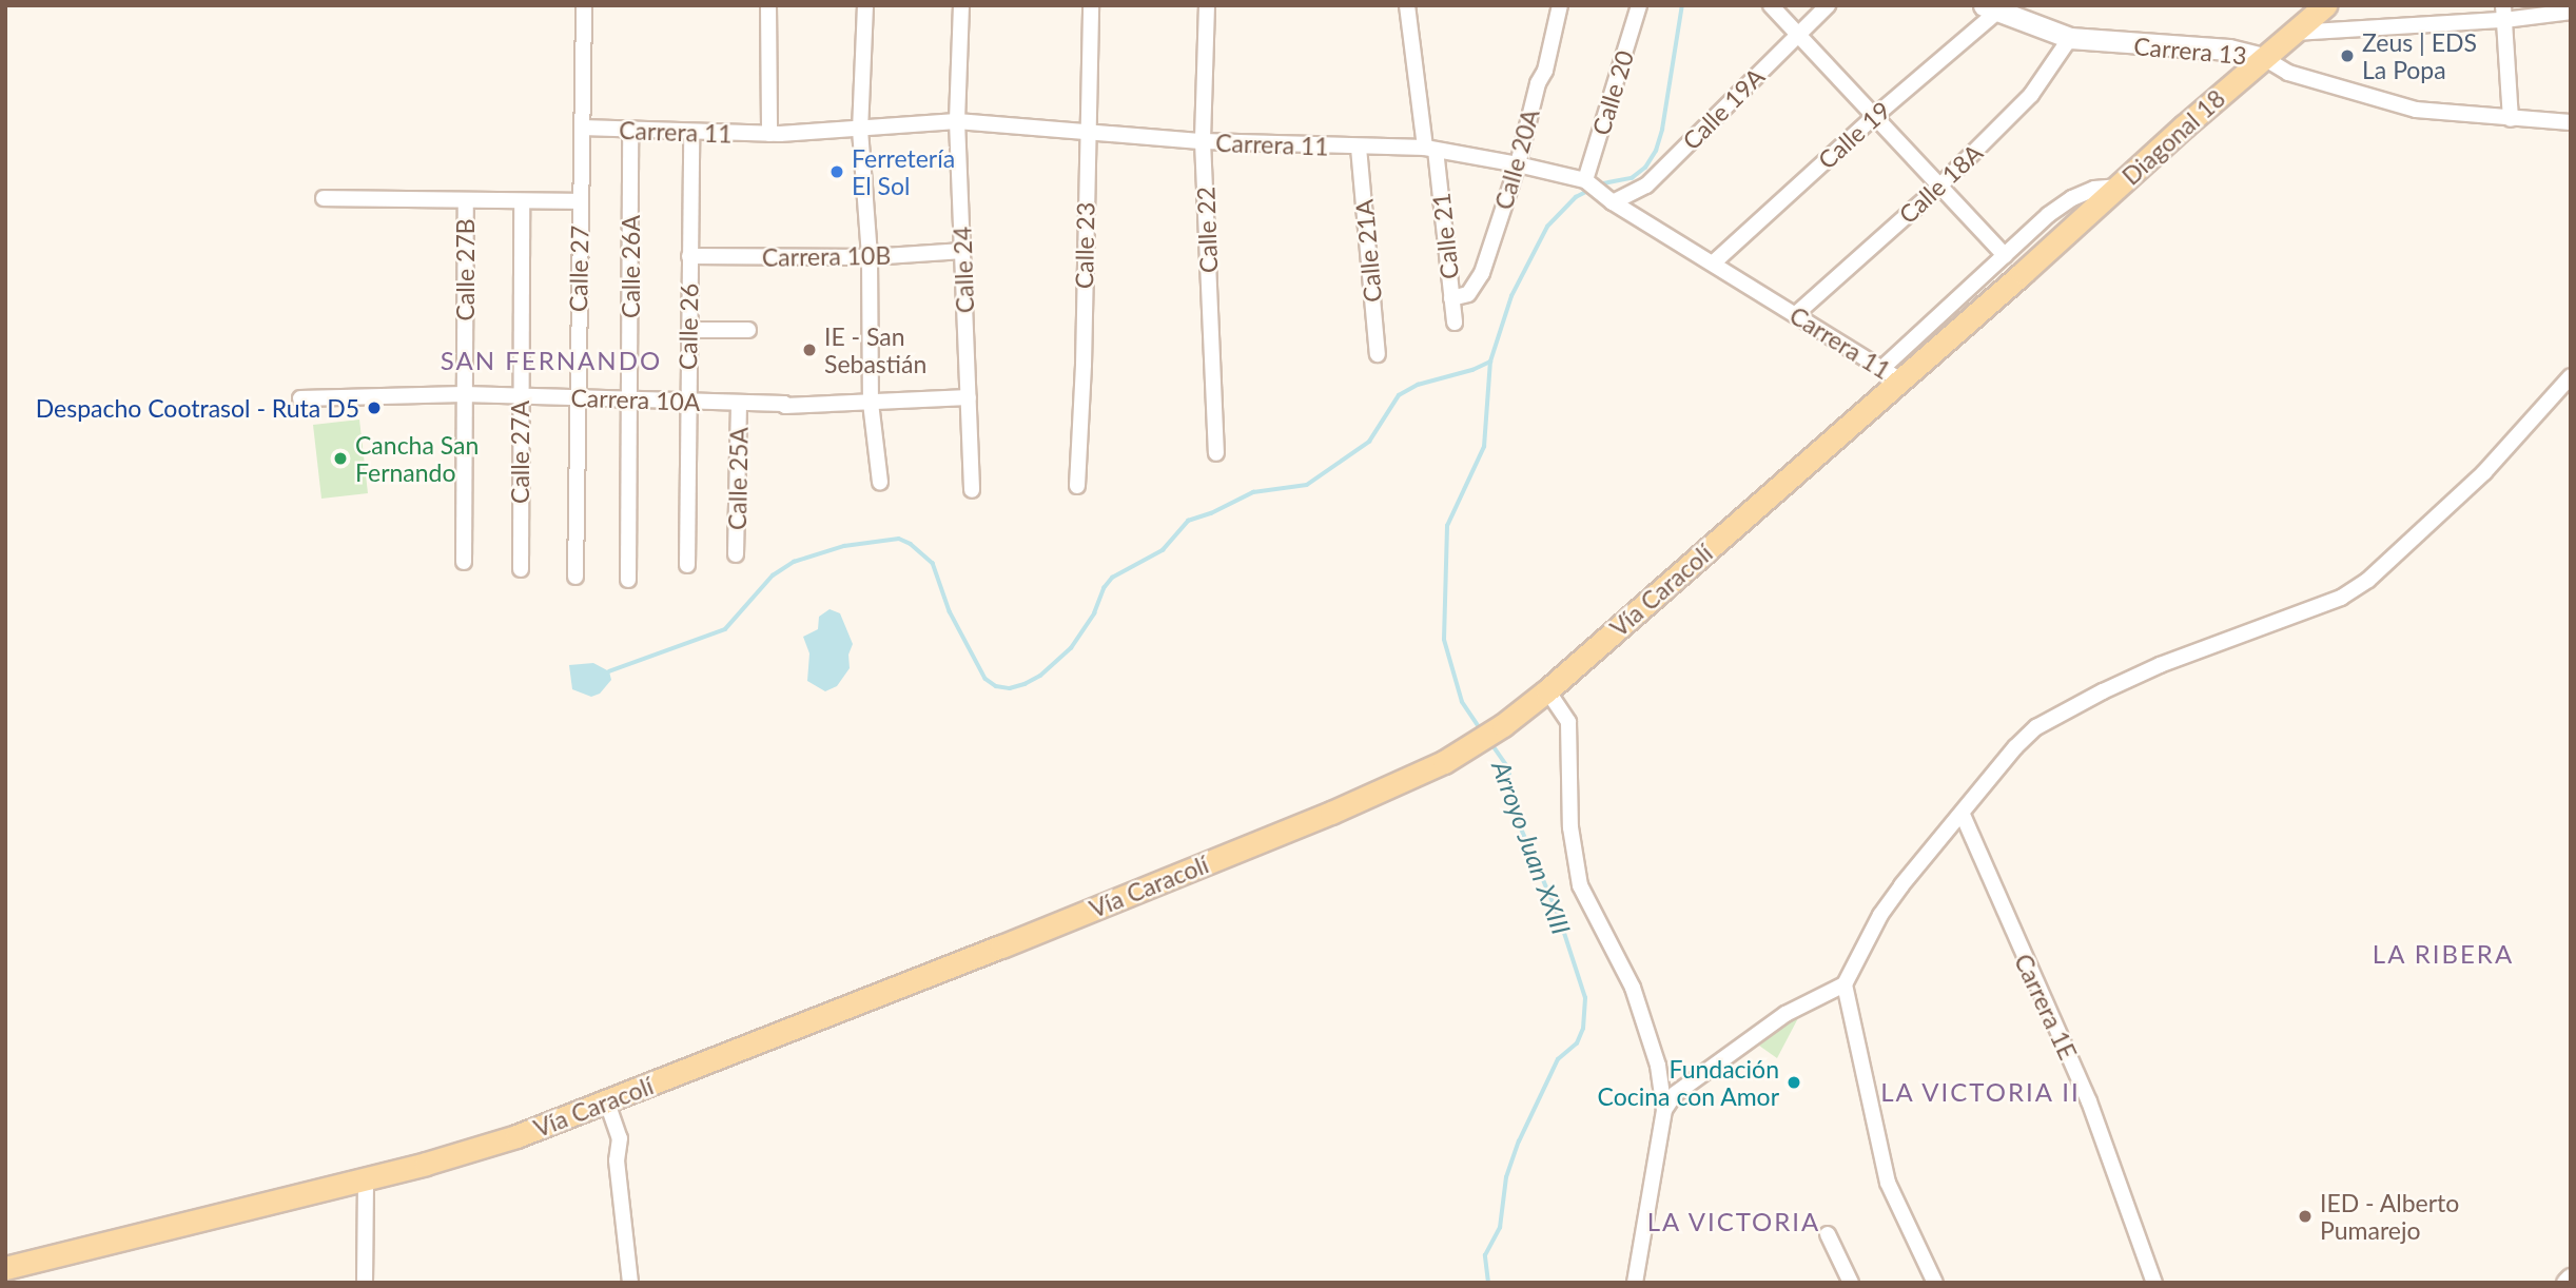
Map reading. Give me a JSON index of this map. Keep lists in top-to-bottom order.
{
  "streets": {
    "main road": ["Diagonal 18", "Vía Caracolí"],
    "street": [
      "Carrera 13",
      "Calle 20",
      "Calle 19A",
      "Carrera 11",
      "Calle 19",
      "Calle 20A",
      "Calle 18A",
      "Calle 22",
      "Calle 21",
      "Calle 23",
      "Calle 21A",
      "Carrera 10B",
      "Calle 26A",
      "Calle 27",
      "Calle 27B",
      "Calle 24",
      "Calle 26",
      "Carrera 10A",
      "Calle 27A",
      "Calle 25A",
      "Carrera 1E"
    ]
  },
  "crossings": [
    ["Carrera 13", "Calle 19"],
    ["Carrera 13", "Diagonal 18"],
    ["Carrera 13", "Calle 18A"],
    ["Calle 20", "Carrera 11"],
    ["Calle 19A", "Carrera 11"],
    ["Carrera 11", "Calle 19"],
    ["Carrera 11", "Diagonal 18"],
    ["Carrera 11", "Calle 20A"],
    ["Carrera 11", "Calle 18A"],
    ["Carrera 11", "Calle 22"],
    ["Carrera 11", "Calle 21"],
    ["Carrera 11", "Calle 23"],
    ["Carrera 11", "Calle 21A"],
    ["Carrera 11", "Calle 26A"],
    ["Carrera 11", "Calle 27"],
    ["Carrera 11", "Calle 24"],
    ["Carrera 11", "Calle 26"],
    ["Carrera 11", "Vía Caracolí"],
    ["Diagonal 18", "Vía Caracolí"],
    ["Calle 20A", "Calle 21"],
    ["Carrera 10B", "Calle 24"],
    ["Carrera 10B", "Calle 26"],
    ["Calle 26A", "Carrera 10A"],
    ["Calle 27", "Carrera 10A"],
    ["Calle 27B", "Carrera 10A"],
    ["Calle 24", "Carrera 10A"],
    ["Calle 26", "Carrera 10A"],
    ["Carrera 10A", "Calle 27A"],
    ["Carrera 10A", "Calle 25A"]
  ],
  "districts": [
    "SAN FERNANDO",
    "LA RIBERA",
    "LA VICTORIA II",
    "LA VICTORIA"
  ],
  "water": ["Arroyo Juan XXIII"],
  "places": [
    "Zeus | EDS La Popa",
    "Ferretería El Sol",
    "IE - San Sebastián",
    "Despacho Cootrasol - Ruta D5",
    "Cancha San Fernando",
    "Fundación Cocina con Amor",
    "IED - Alberto Pumarejo"
  ]
}
